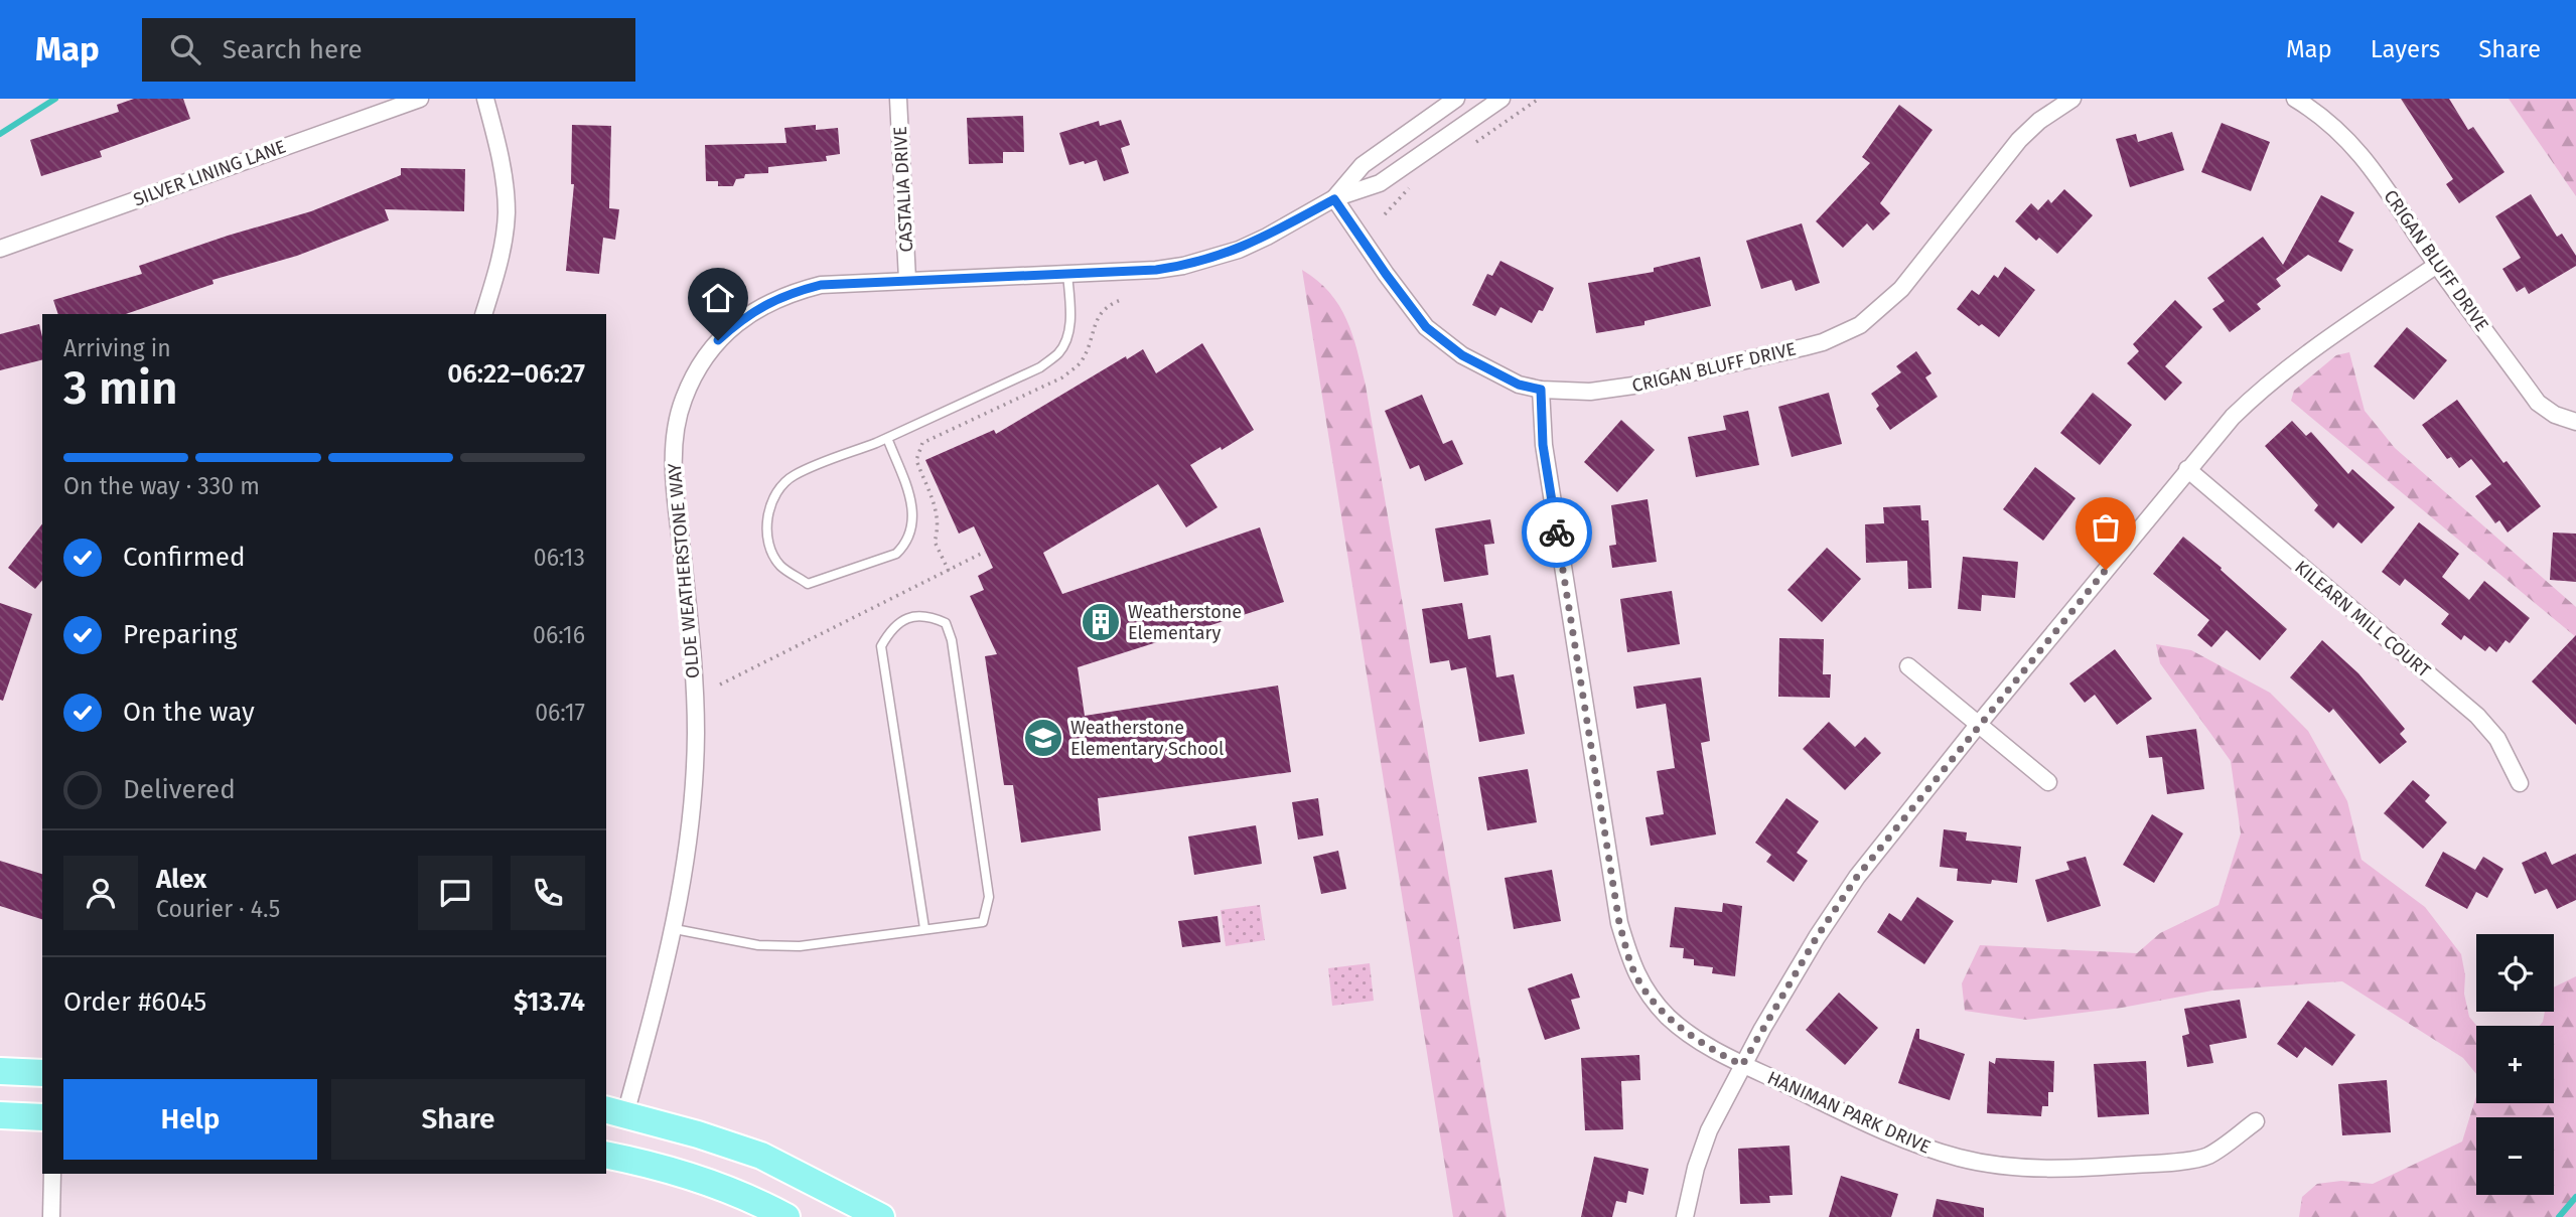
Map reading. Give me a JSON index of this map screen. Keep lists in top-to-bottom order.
{
  "streets": {
    "street": [
      "SILVER LINING LANE",
      "CASTALIA DRIVE",
      "CRIGAN BLUFF DRIVE",
      "OLDE WEATHERSTONE WAY",
      "KILEARN MILL COURT",
      "HANIMAN PARK DRIVE"
    ]
  },
  "crossings": [
    ["CASTALIA DRIVE", "OLDE WEATHERSTONE WAY"],
    ["CRIGAN BLUFF DRIVE", "OLDE WEATHERSTONE WAY"],
    ["CRIGAN BLUFF DRIVE", "HANIMAN PARK DRIVE"]
  ],
  "places": {
    "building": ["Weatherstone Elementary"],
    "school or university": ["Weatherstone Elementary School"]
  },
  "page": {
    "header": "Map",
    "search": "Search here",
    "nav": ["Map", "Layers", "Share"],
    "heading": ["3 min", "Arriving in", "06:22–06:27"],
    "panel": [
      "Alex",
      "Courier · 4.5",
      "Order #6045",
      "$13.74"
    ],
    "bar": "On the way · 330 m",
    "list": [
      ["Confirmed", "06:13"],
      ["Preparing", "06:16"],
      ["On the way", "06:17"],
      "Delivered"
    ],
    "map_buttons": ["+", "−"],
    "buttons": ["Help", "Share"]
  }
}
